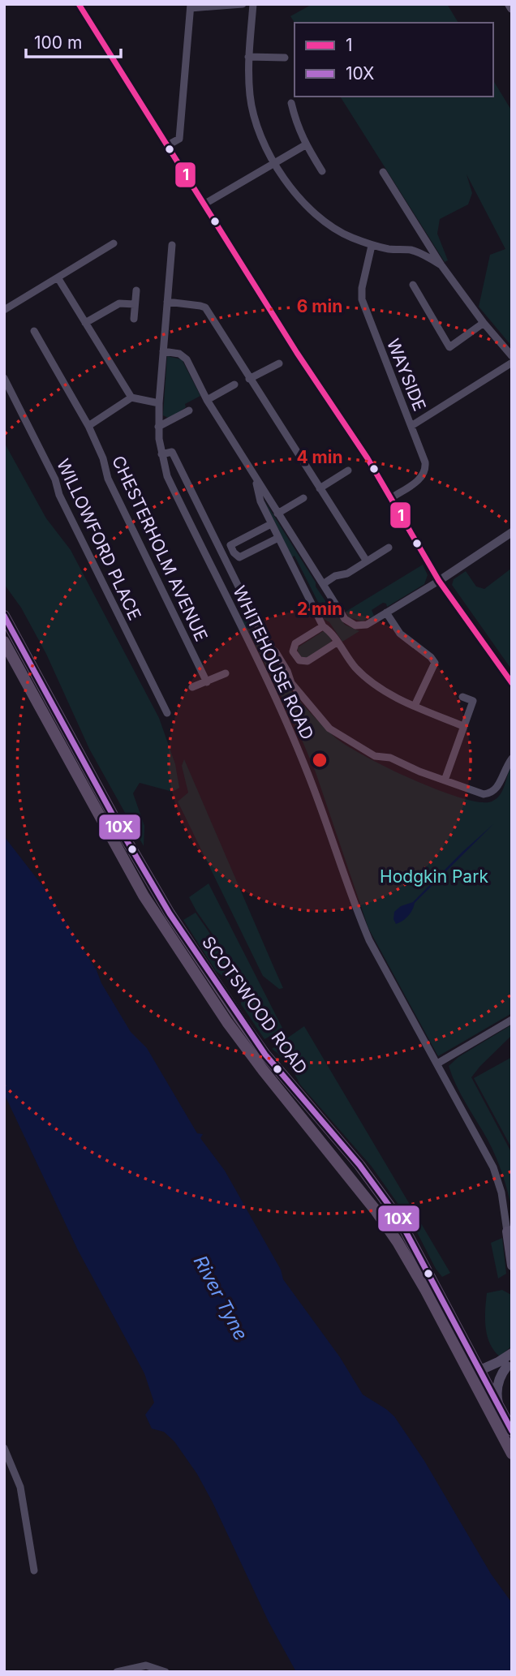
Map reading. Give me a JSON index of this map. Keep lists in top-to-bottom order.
{
  "streets": {
    "main road": ["WHITEHOUSE ROAD", "SCOTSWOOD ROAD"],
    "street": ["WAYSIDE", "WILLOWFORD PLACE", "CHESTERHOLM AVENUE"]
  },
  "water": ["River Tyne"],
  "parks": ["Hodgkin Park"],
  "lines": ["transit line 1", "transit line 10X"],
  "legend": ["1", "10X"],
  "scale_bar": "100 m",
  "rings": ["6 min", "4 min", "2 min"]
}
